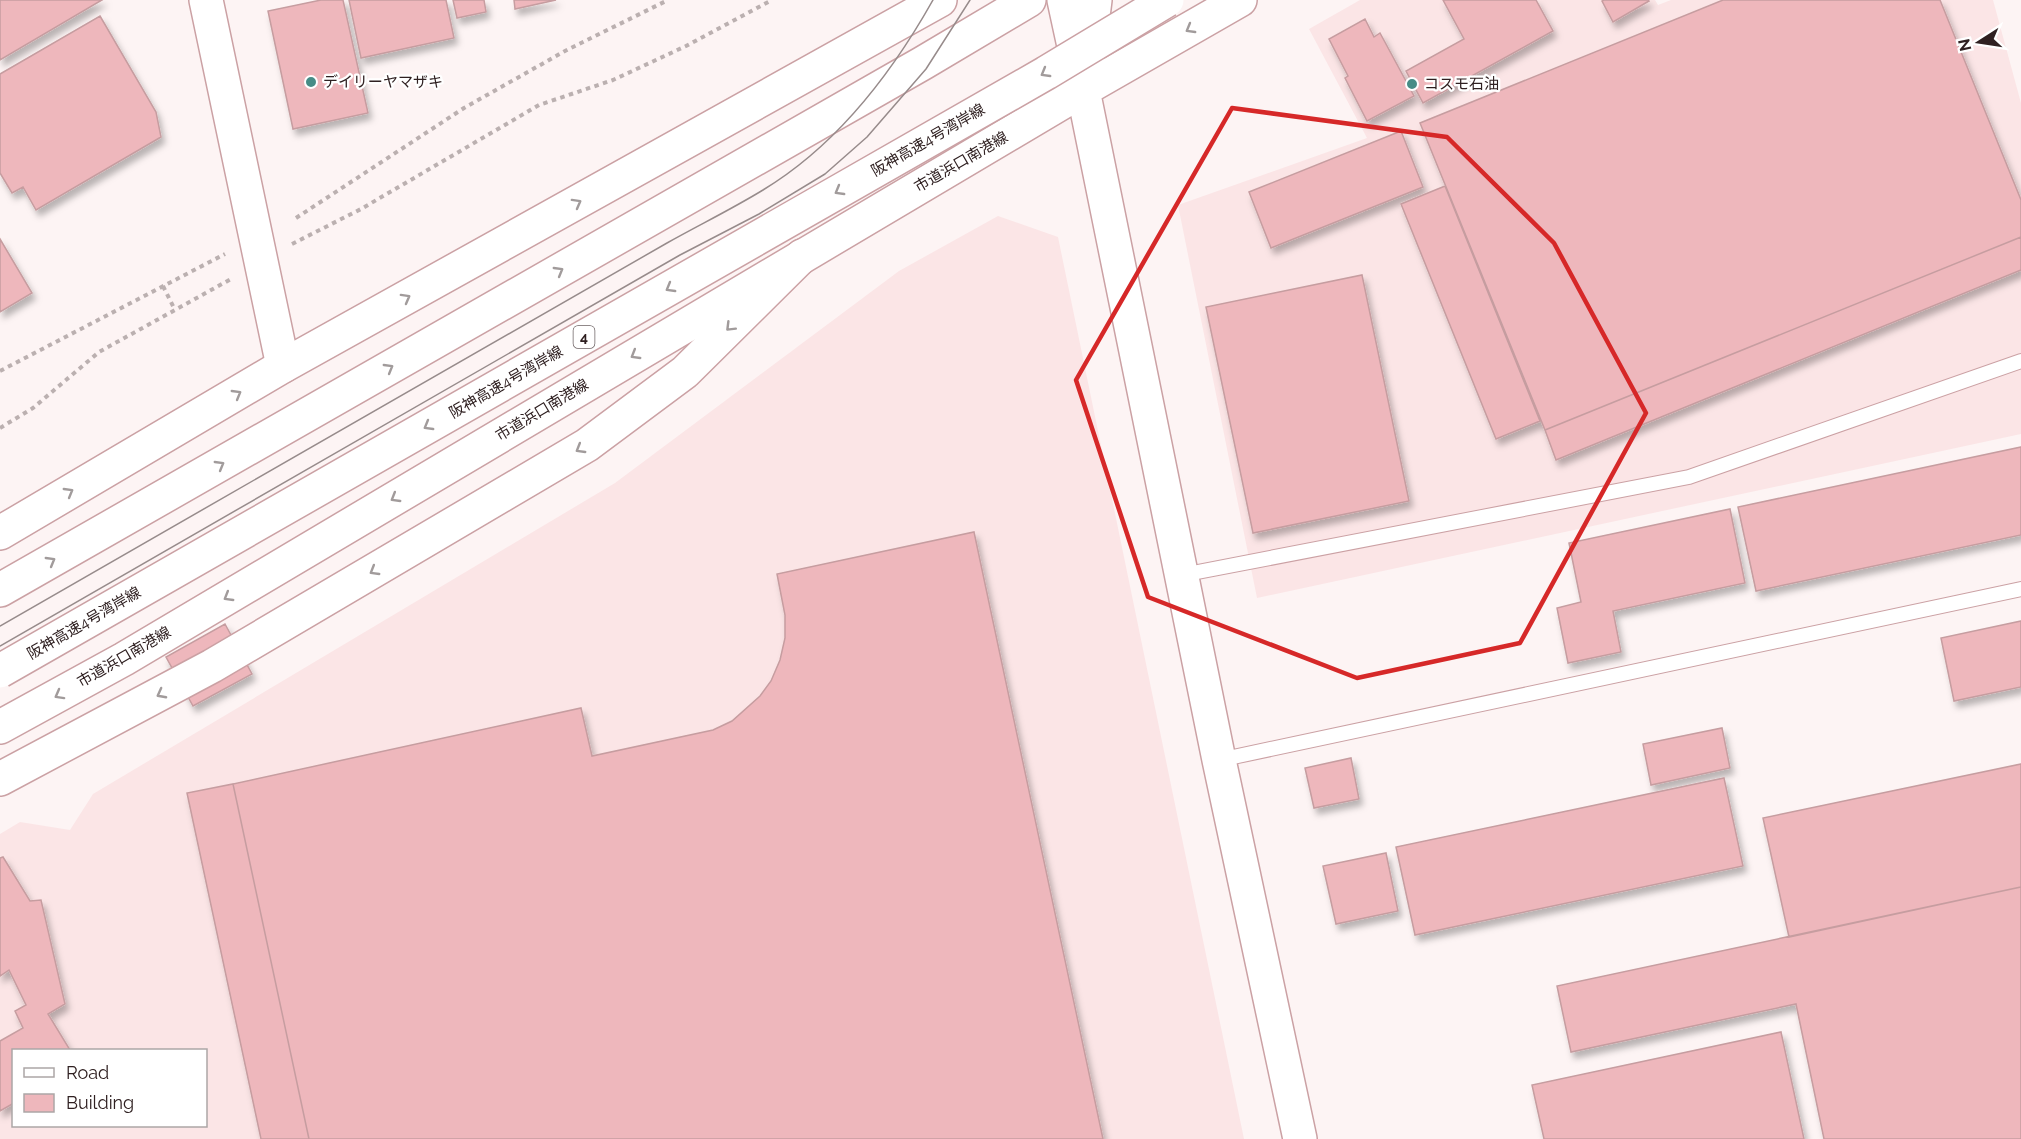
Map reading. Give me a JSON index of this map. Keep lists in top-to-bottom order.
{
  "streets": {
    "main road": ["阪神高速4号湾岸線", "市道浜口南港線", "4"]
  },
  "places": ["デイリーヤマザキ", "コスモ石油"],
  "legend": ["Road", "Building"],
  "north": "left"
}
